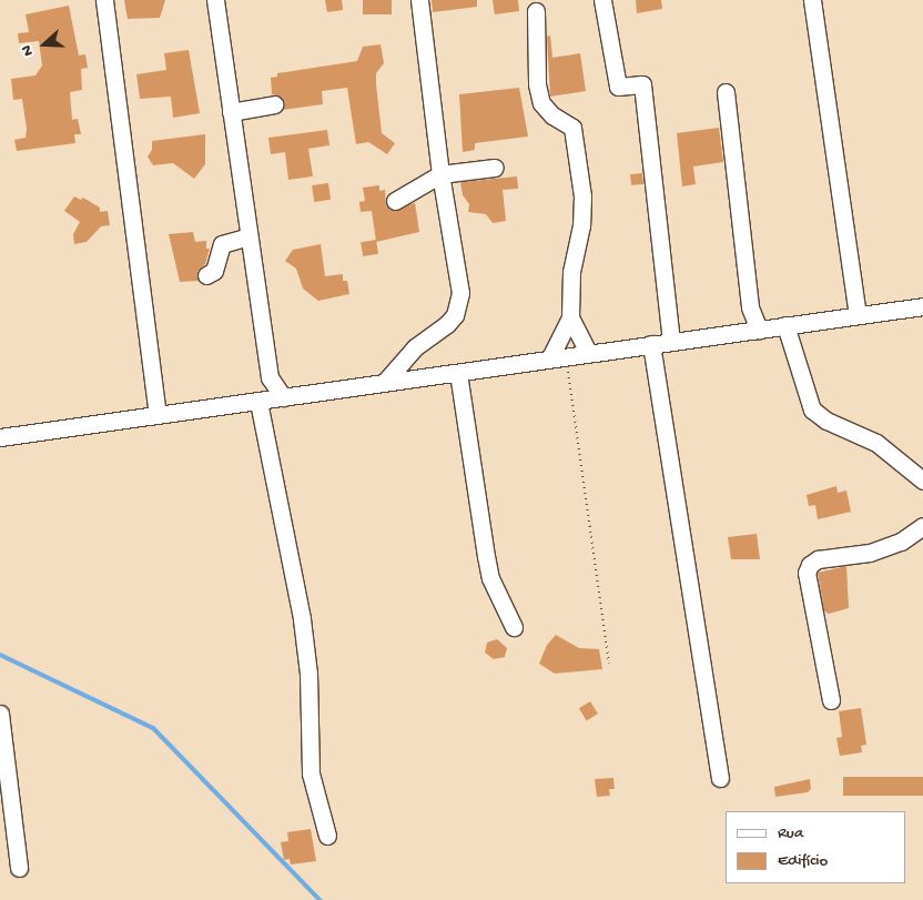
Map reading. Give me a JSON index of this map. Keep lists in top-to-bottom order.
{
  "legend": ["Rua", "Edifício"],
  "north": "left"
}
